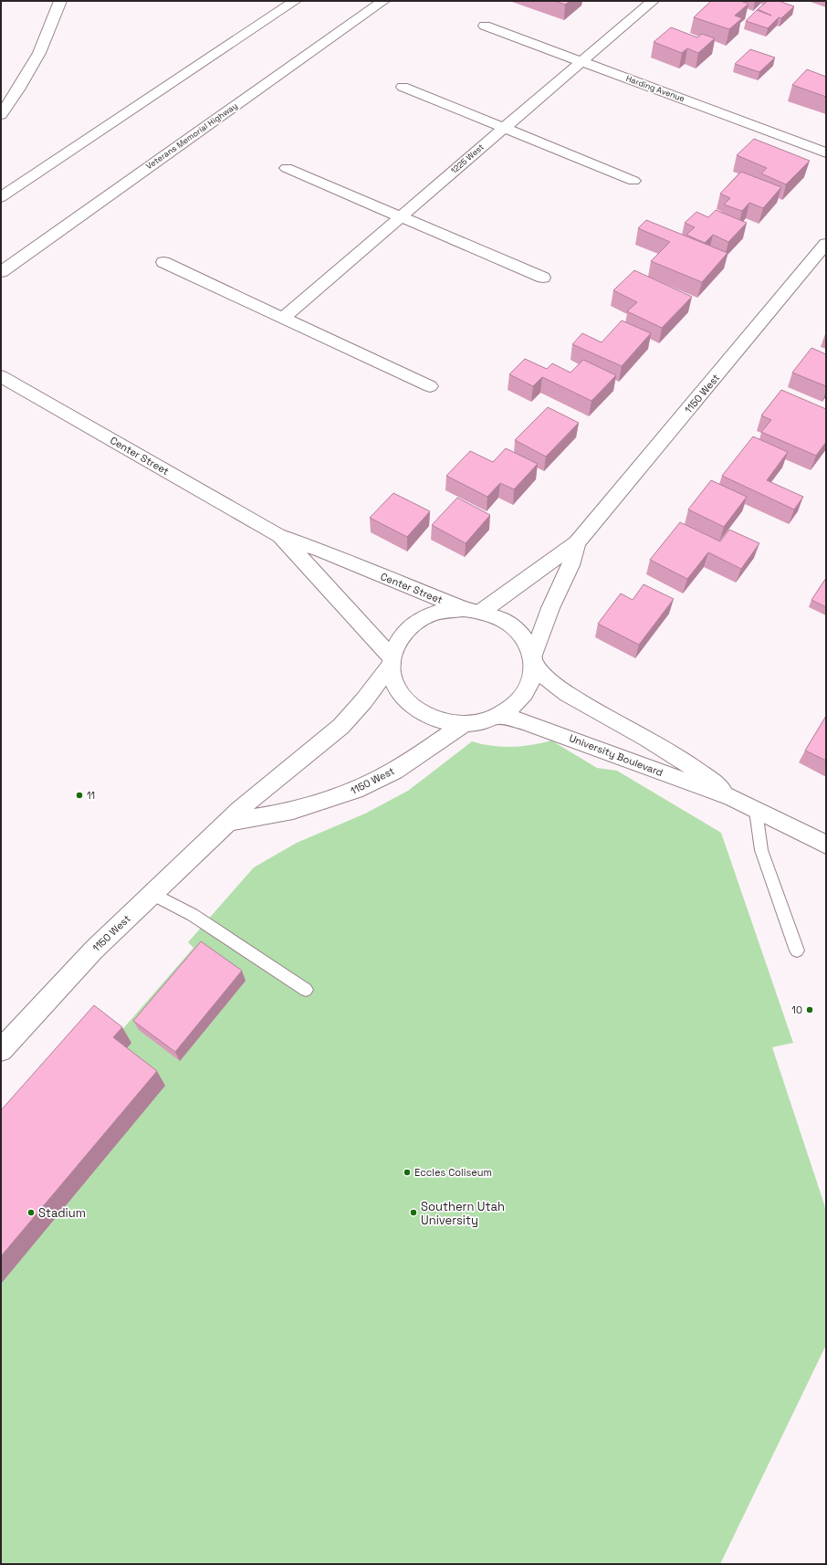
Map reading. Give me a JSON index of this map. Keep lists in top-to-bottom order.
{
  "streets": {
    "main road": [
      "Harding Avenue",
      "Veterans Memorial Highway",
      "1225 West",
      "1150 West",
      "Center Street",
      "University Boulevard"
    ]
  },
  "crossings": [
    ["Harding Avenue", "1225 West"],
    ["1150 West", "Center Street"],
    ["1150 West", "University Boulevard"],
    ["Center Street", "University Boulevard"]
  ],
  "places": [
    "11",
    "10",
    "Eccles Coliseum",
    "Stadium",
    "Southern Utah University"
  ]
}
